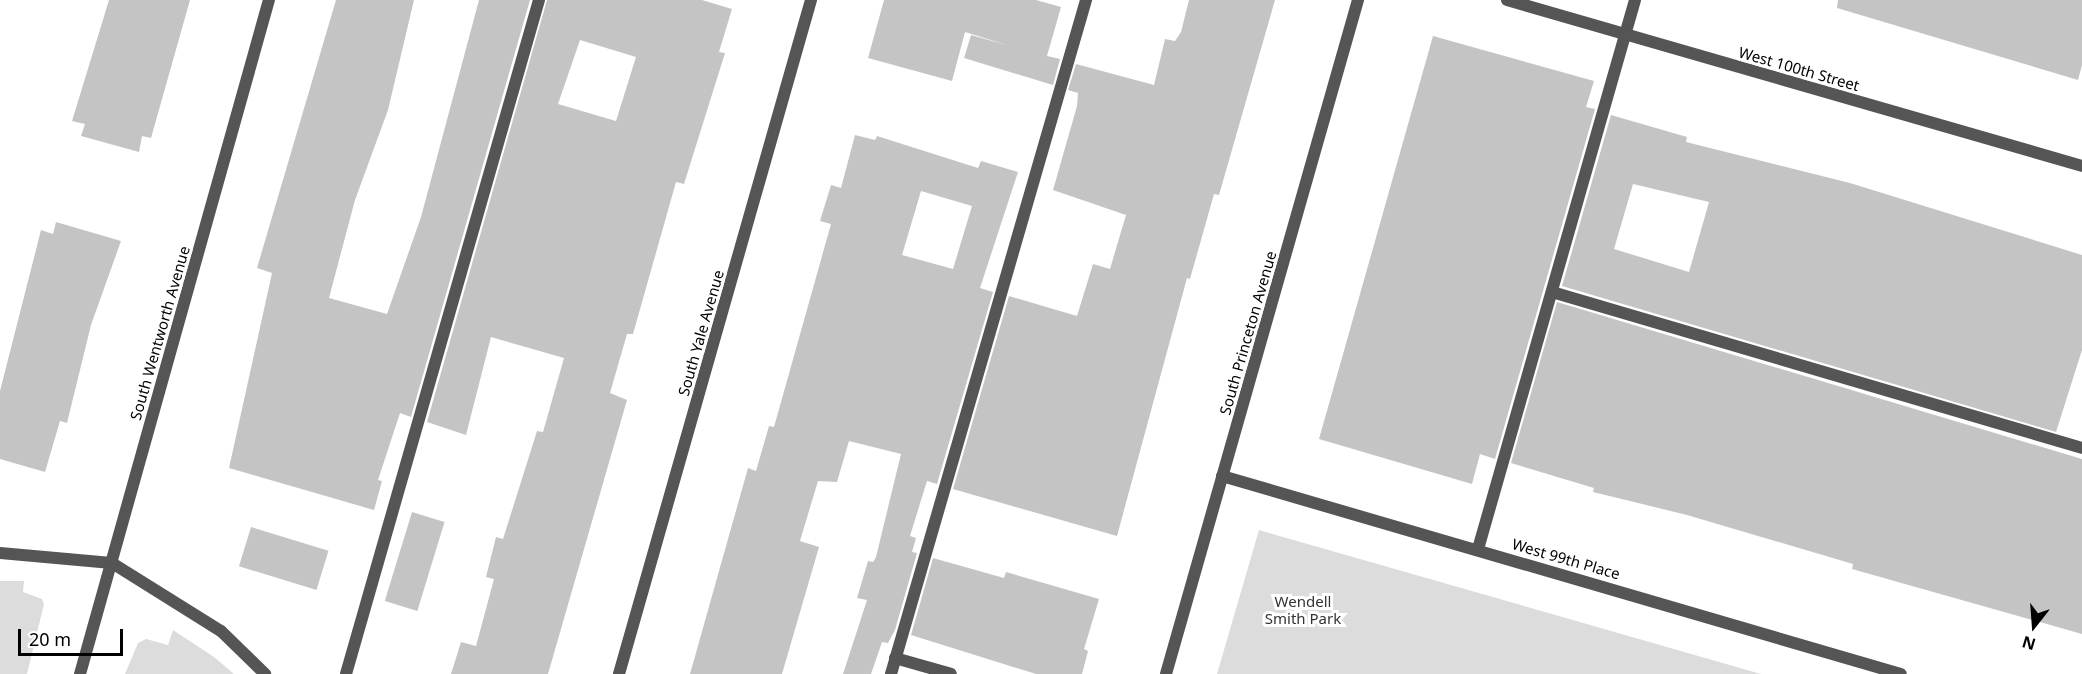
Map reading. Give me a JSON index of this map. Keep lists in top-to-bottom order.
{
  "streets": {
    "street": [
      "West 100th Street",
      "South Wentworth Avenue",
      "South Yale Avenue",
      "South Princeton Avenue",
      "West 99th Place"
    ]
  },
  "crossings": [
    ["South Princeton Avenue", "West 99th Place"]
  ],
  "parks": ["Wendell Smith Park"],
  "scale_bar": "20 m",
  "north": "bottom"
}
